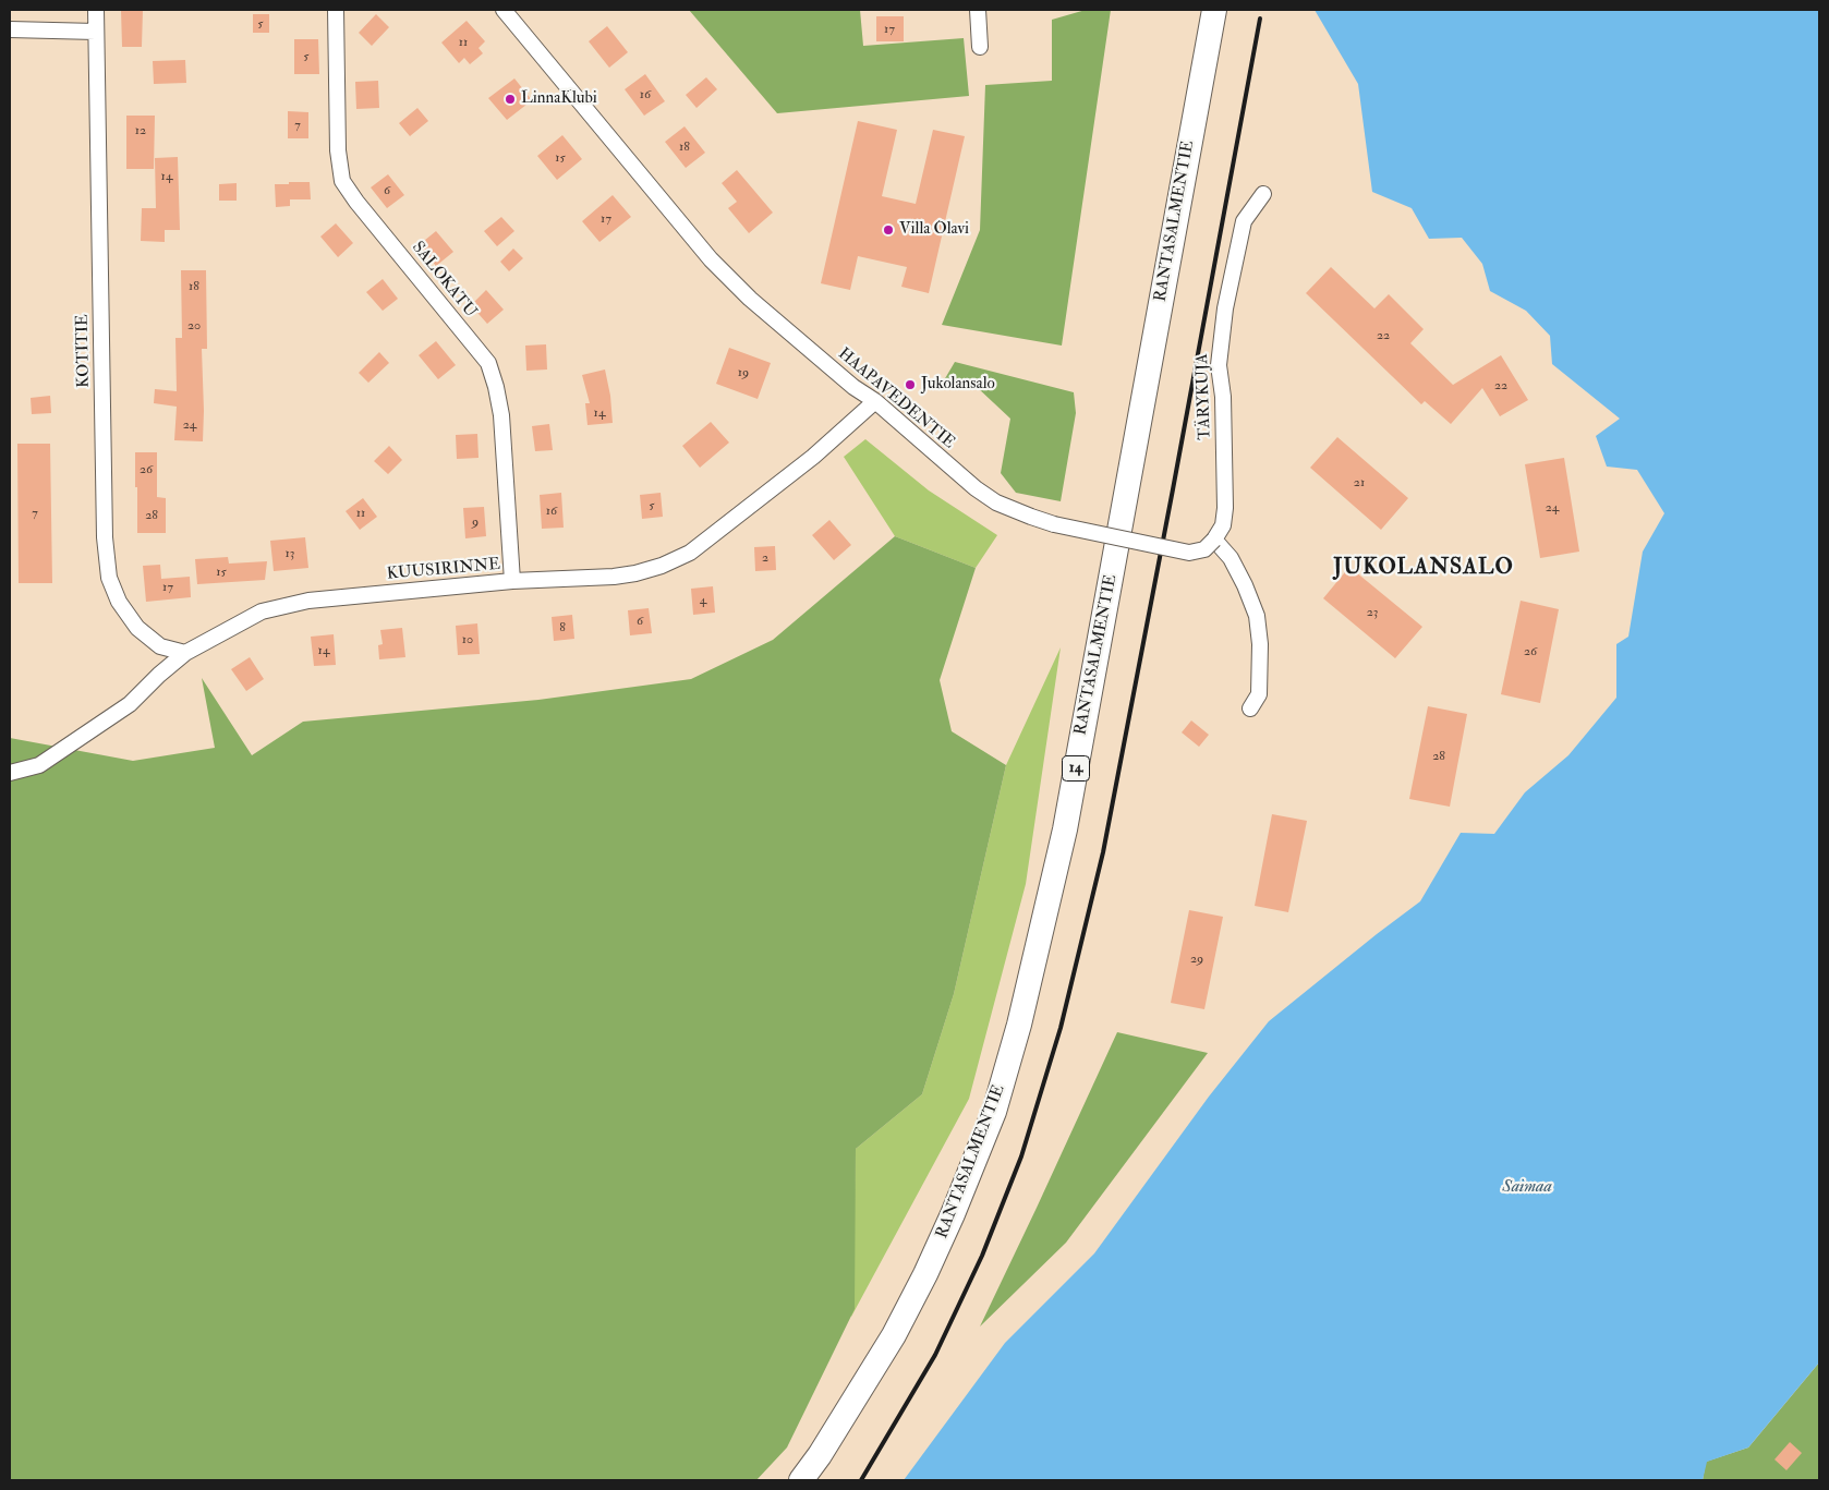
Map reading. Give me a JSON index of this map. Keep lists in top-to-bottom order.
{
  "streets": {
    "highway": ["RANTASALMENTIE", "14"],
    "street": [
      "SALOKATU",
      "KOTITIE",
      "TÄRYKUJA",
      "HAAPAVEDENTIE",
      "KUUSIRINNE"
    ]
  },
  "crossings": [
    ["SALOKATU", "KUUSIRINNE"],
    ["KOTITIE", "KUUSIRINNE"],
    ["TÄRYKUJA", "HAAPAVEDENTIE"],
    ["HAAPAVEDENTIE", "KUUSIRINNE"]
  ],
  "districts": ["JUKOLANSALO"],
  "water": ["Saimaa"],
  "places": ["LinnaKlubi", "Villa Olavi", "Jukolansalo"],
  "house_numbers": [
    "5",
    "17",
    "11",
    "5",
    "16",
    "7",
    "12",
    "18",
    "15",
    "14",
    "6",
    "17",
    "18",
    "20",
    "22",
    "19",
    "22",
    "14",
    "24",
    "26",
    "21",
    "5",
    "24",
    "16",
    "7",
    "11",
    "28",
    "9",
    "13",
    "2",
    "15",
    "17",
    "4",
    "23",
    "6",
    "8",
    "10",
    "14",
    "26",
    "28",
    "29"
  ]
}
